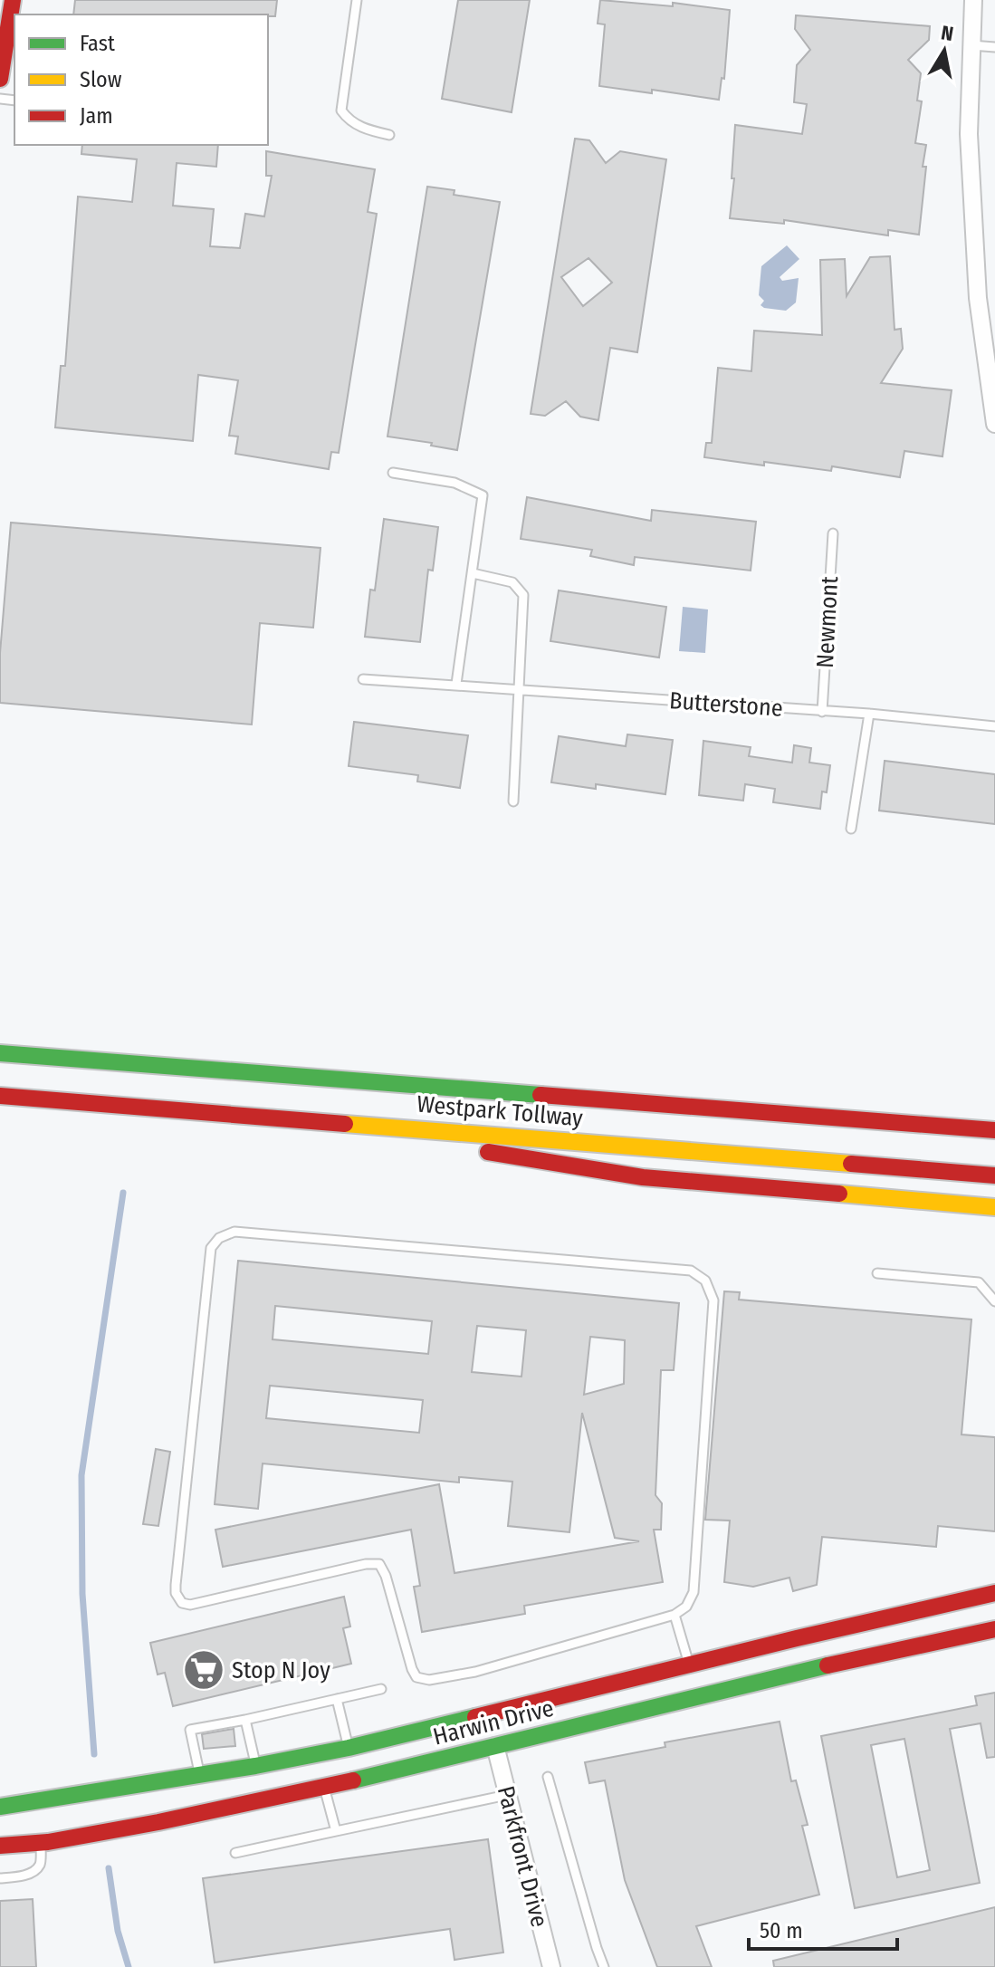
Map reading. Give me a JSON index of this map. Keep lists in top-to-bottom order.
{
  "streets": {
    "main road": ["Westpark Tollway", "Harwin Drive"],
    "street": ["Parkfront Drive"],
    "lane": ["Newmont", "Butterstone"]
  },
  "crossings": [
    ["Newmont", "Butterstone"],
    ["Harwin Drive", "Parkfront Drive"]
  ],
  "places": {
    "supermarket": ["Stop N Joy"]
  },
  "legend": ["Fast", "Slow", "Jam"],
  "scale_bar": "50 m",
  "north": "top"
}
